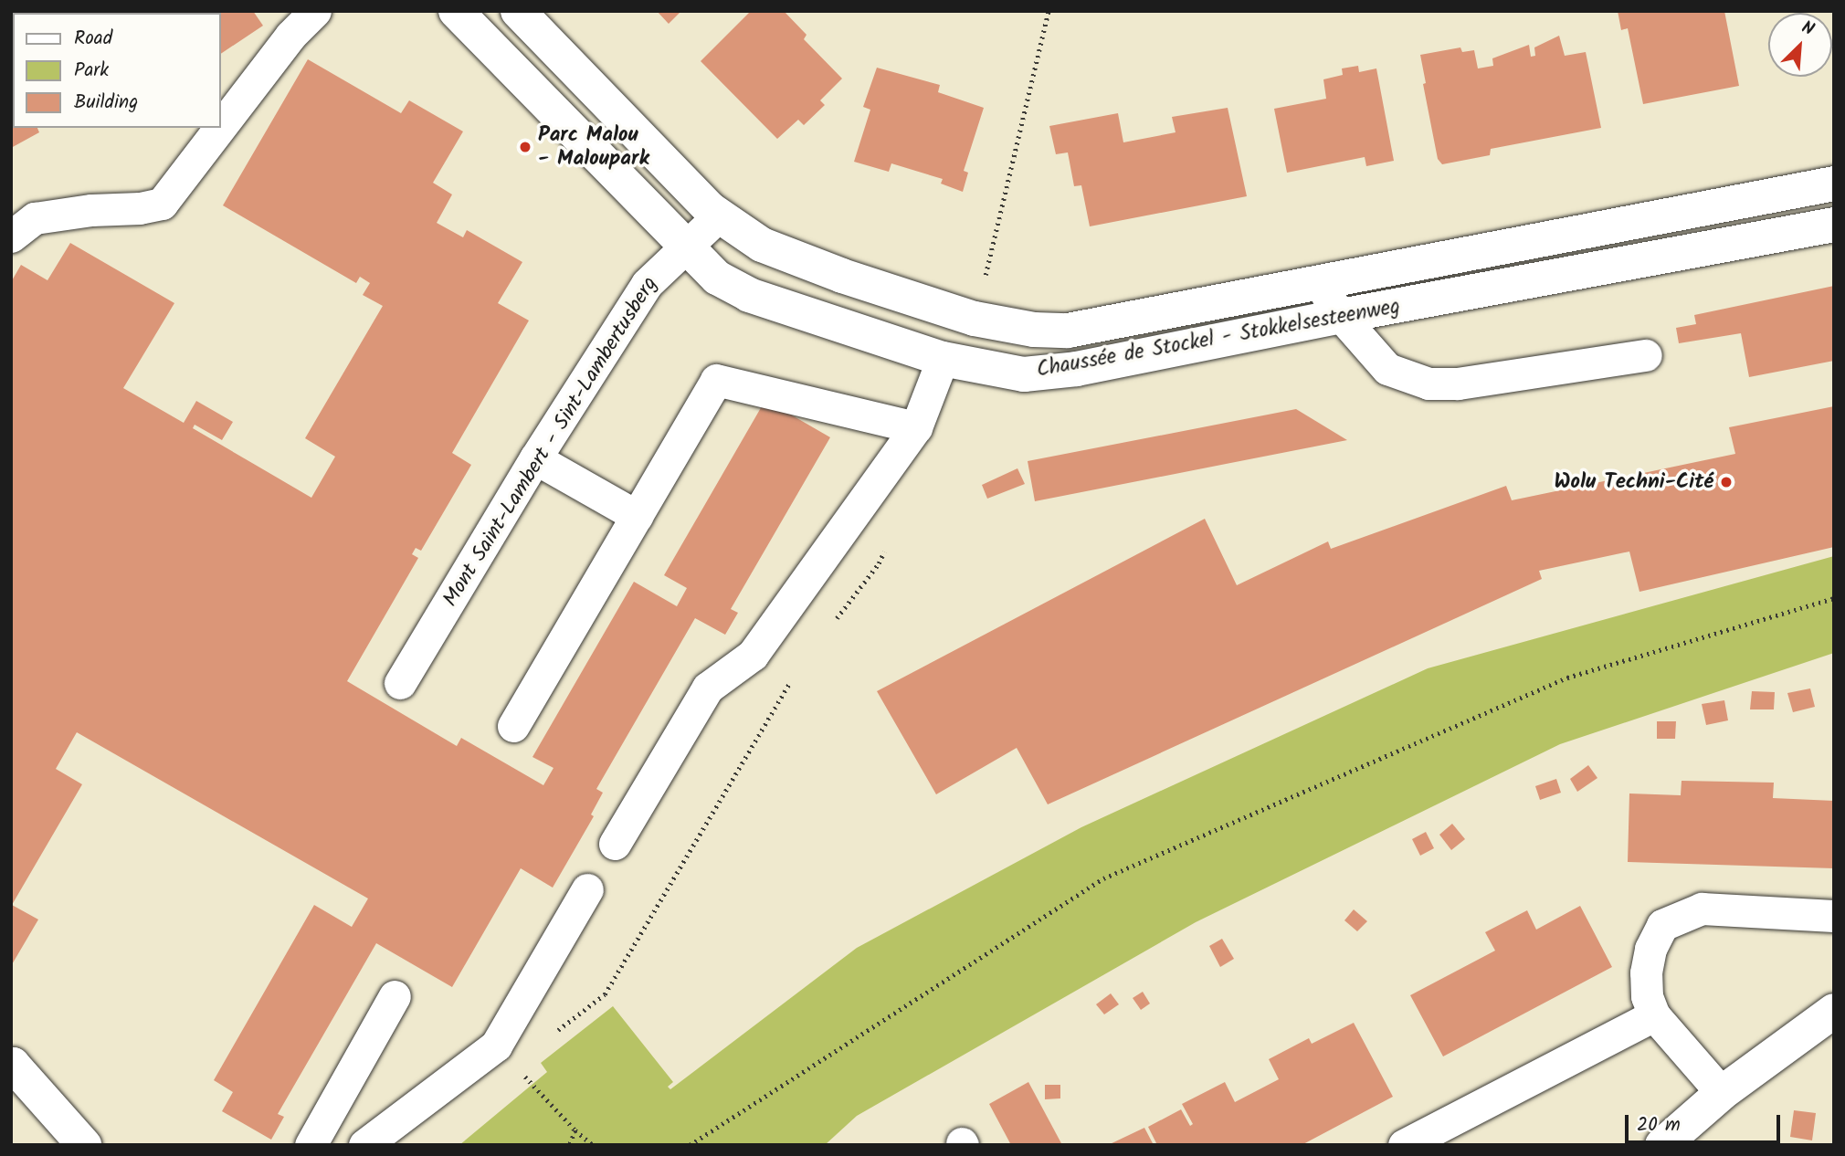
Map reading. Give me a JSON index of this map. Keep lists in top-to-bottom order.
{
  "streets": {
    "street": ["Chaussée de Stockel - Stokkelsesteenweg"],
    "lane": ["Mont Saint-Lambert - Sint-Lambertusberg"]
  },
  "crossings": [
    ["Chaussée de Stockel - Stokkelsesteenweg", "Mont Saint-Lambert - Sint-Lambertusberg"]
  ],
  "places": ["Parc Malou - Maloupark", "Wolu Techni-Cité"],
  "legend": ["Road", "Park", "Building"],
  "scale_bar": "20 m",
  "north": "top right"
}
